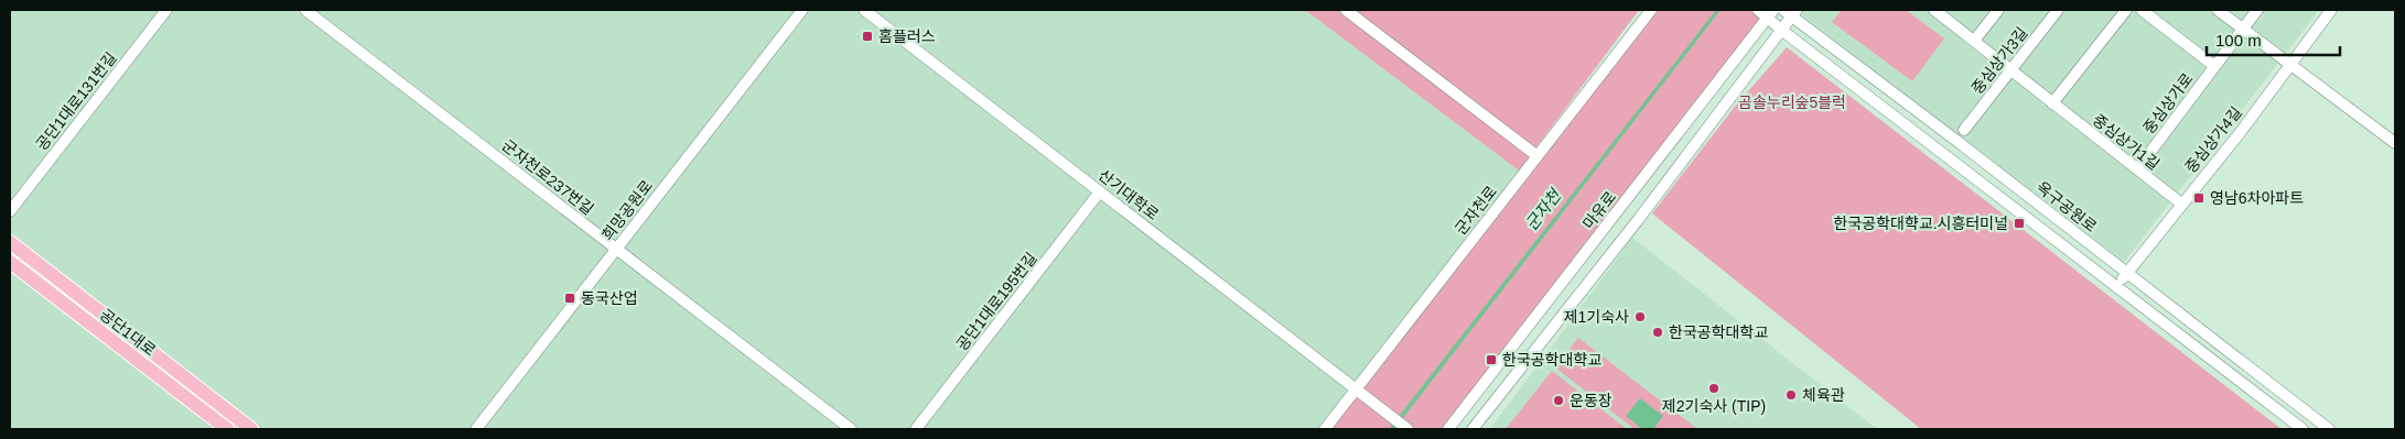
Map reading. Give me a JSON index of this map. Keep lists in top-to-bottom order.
{
  "streets": {
    "main road": ["공단1대로"],
    "street": [
      "중심상가3길",
      "공단1대로131번길",
      "중심상가로",
      "중심상가4길",
      "중심상가1길",
      "군자천로237번길",
      "산기대학로",
      "옥구공원로",
      "희망공원로",
      "군자천로",
      "마유로",
      "공단1대로195번길"
    ]
  },
  "crossings": [
    ["중심상가3길", "중심상가1길"],
    ["중심상가로", "중심상가1길"],
    ["중심상가4길", "중심상가1길"],
    ["중심상가4길", "옥구공원로"],
    ["군자천로237번길", "희망공원로"],
    ["산기대학로", "군자천로"],
    ["산기대학로", "공단1대로195번길"],
    ["옥구공원로", "마유로"]
  ],
  "water": ["군자천"],
  "parks": ["곰솔누리숲5블럭"],
  "places": {
    "transit": [
      "홈플러스",
      "영남6차아파트",
      "한국공학대햑교.시흥터미널",
      "동국산업",
      "한국공학대햑교"
    ],
    "other": [
      "제1기숙사",
      "한국공학대학교",
      "제2기숙사 (TIP)",
      "체육관",
      "운동장"
    ]
  },
  "scale_bar": "100 m"
}
